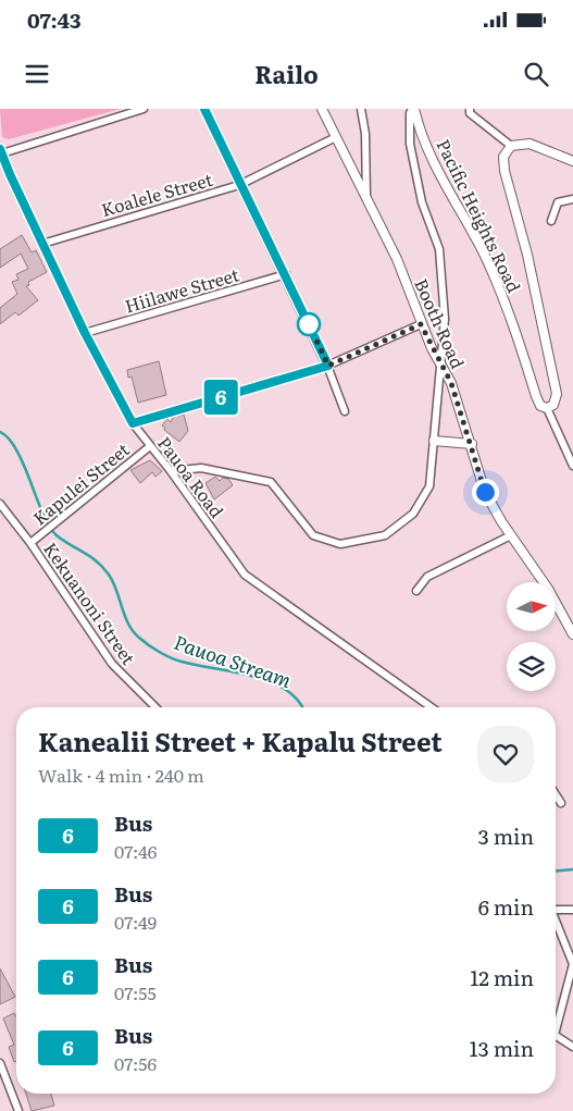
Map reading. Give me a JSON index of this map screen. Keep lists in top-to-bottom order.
{
  "streets": {
    "street": [
      "Koalele Street",
      "Pacific Heights Road",
      "Hiilawe Street",
      "Booth Road",
      "Pauoa Road",
      "Kapulei Street",
      "Kekuanoni Street"
    ]
  },
  "crossings": [
    ["Koalele Street", "Booth Road"],
    ["Koalele Street", "Pauoa Road"],
    ["Hiilawe Street", "Pauoa Road"],
    ["Pauoa Road", "Kapulei Street"],
    ["Kapulei Street", "Kekuanoni Street"]
  ],
  "water": ["Pauoa Stream"],
  "lines": ["bus line 6"],
  "north": "right",
  "page": {
    "status": "07:43",
    "header": "Railo",
    "on_map": "6",
    "heading": ["Kanealii Street + Kapalu Street", "Walk · 4 min · 240 m"],
    "list": [
      {
        "mark": "6",
        "name": "Bus",
        "note": "07:46",
        "value": "3 min"
      },
      {
        "mark": "6",
        "name": "Bus",
        "note": "07:49",
        "value": "6 min"
      },
      {
        "mark": "6",
        "name": "Bus",
        "note": "07:55",
        "value": "12 min"
      },
      {
        "mark": "6",
        "name": "Bus",
        "note": "07:56",
        "value": "13 min"
      }
    ]
  }
}
